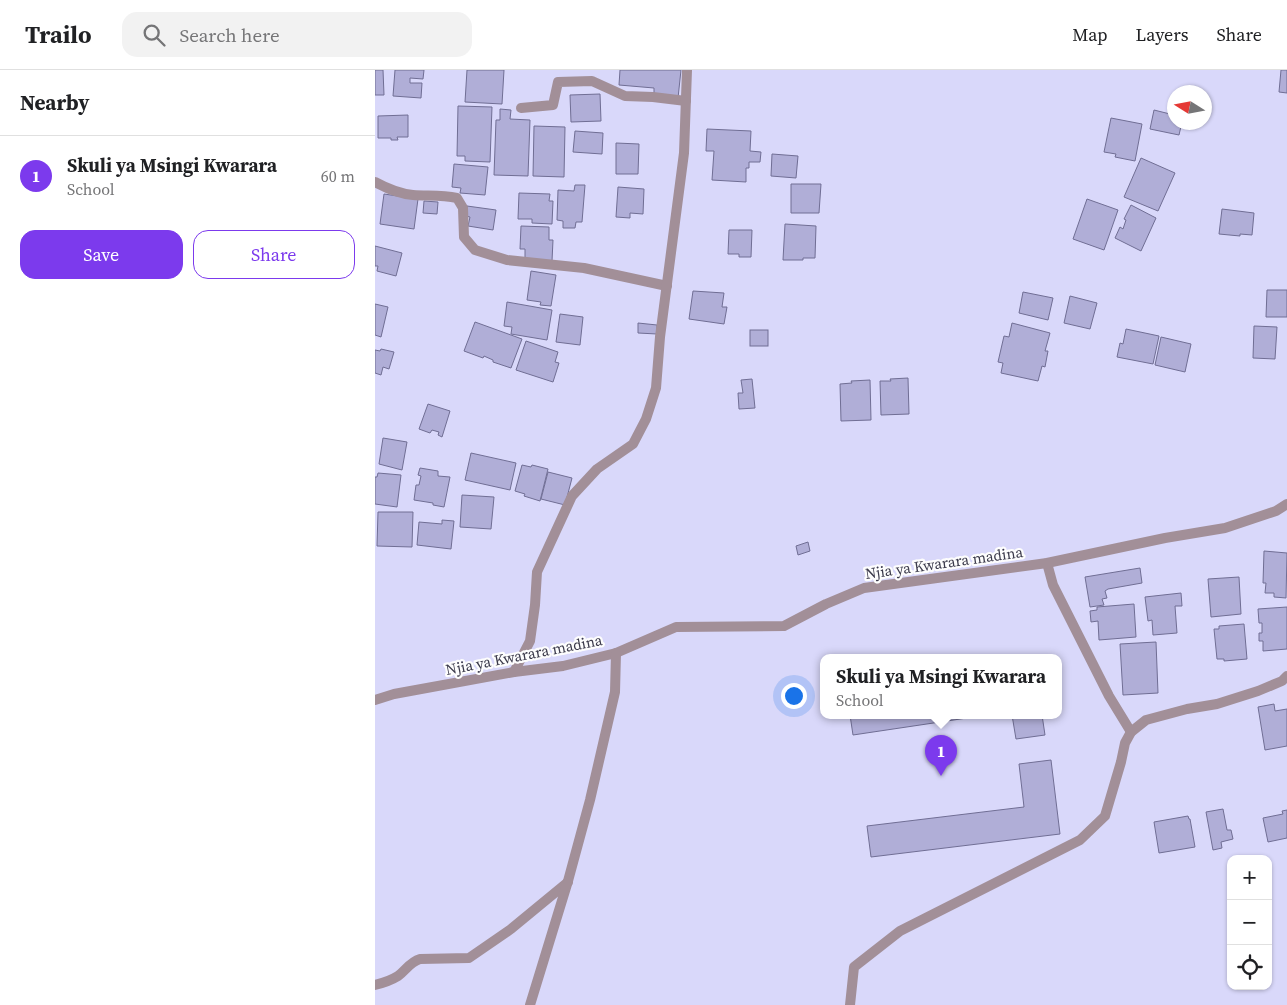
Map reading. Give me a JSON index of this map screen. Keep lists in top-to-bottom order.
{
  "streets": {
    "street": ["Njia ya Kwarara madina"]
  },
  "north": "left",
  "page": {
    "header": "Trailo",
    "search": "Search here",
    "nav": ["Map", "Layers", "Share"],
    "heading": "Nearby",
    "list": [
      {
        "mark": "1",
        "name": "Skuli ya Msingi Kwarara",
        "note": "School",
        "value": "60 m"
      }
    ],
    "buttons": ["Save", "Share"],
    "popup": ["Skuli ya Msingi Kwarara", "School"],
    "pins": "1",
    "map_buttons": ["+", "−"]
  }
}
